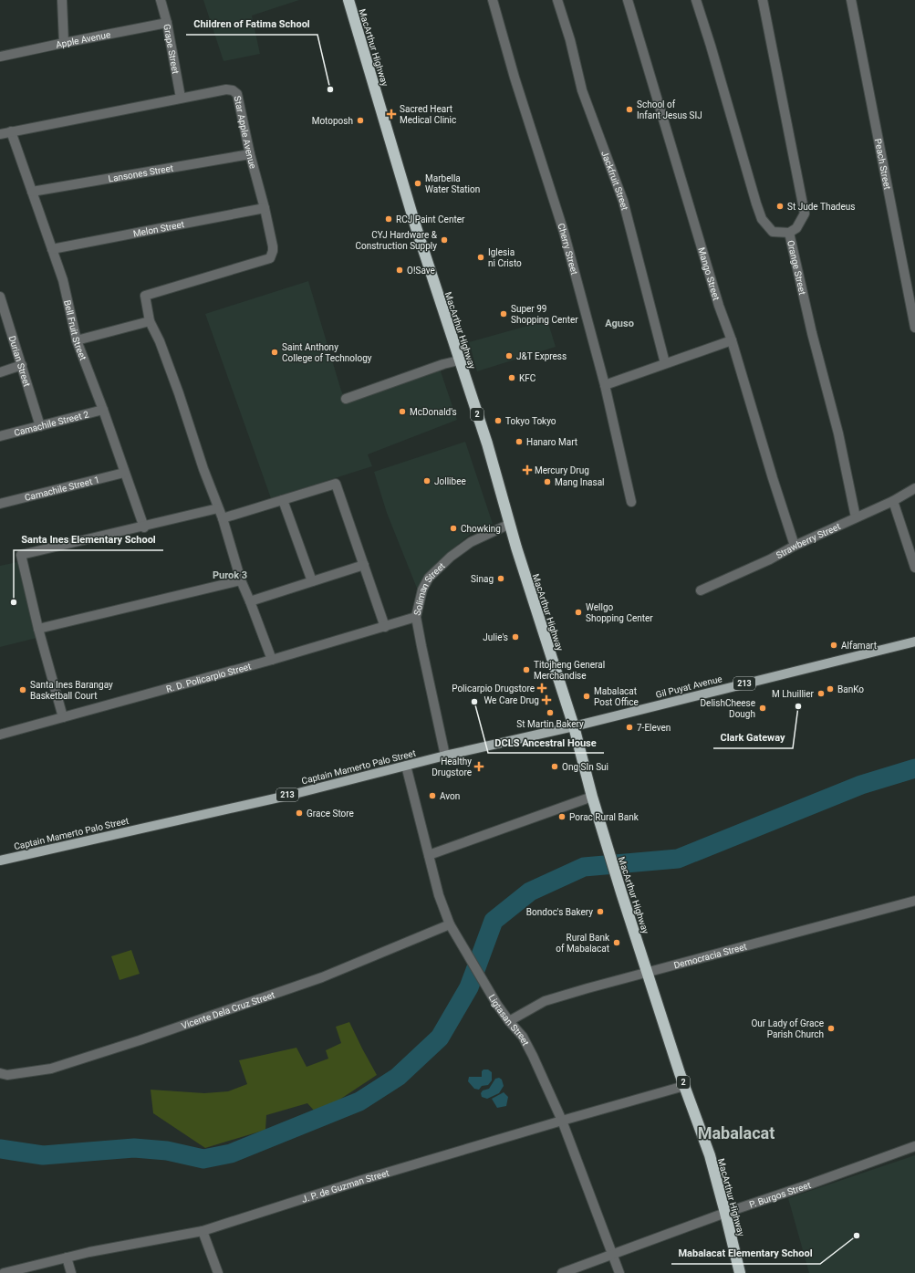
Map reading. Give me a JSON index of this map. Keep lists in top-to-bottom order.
{
  "streets": {
    "highway": ["MacArthur Highway", "2"],
    "main road": ["213", "Gil Puyat Avenue", "Captain Mamerto Palo Street"],
    "street": [
      "Apple Avenue",
      "Grape Street",
      "Star Apple Avenue",
      "Peach Street",
      "Lansones Street",
      "Jackfruit Street",
      "Melon Street",
      "Cherry Street",
      "Orange Street",
      "Mango Street",
      "Bell Fruit Street",
      "Durian Street",
      "Camachile Street 2",
      "Camachile Street 1",
      "Strawberry Street",
      "Soliman Street",
      "R. D. Policarpio Street",
      "Democracia Street",
      "Vicente Dela Cruz Street",
      "Ligtasan Street",
      "J. P. de Guzman Street",
      "P. Burgos Street"
    ]
  },
  "crossings": [
    ["Apple Avenue", "Grape Street"],
    ["MacArthur Highway", "Soliman Street"],
    ["MacArthur Highway", "Gil Puyat Avenue"],
    ["MacArthur Highway", "Captain Mamerto Palo Street"],
    ["MacArthur Highway", "Democracia Street"],
    ["MacArthur Highway", "J. P. de Guzman Street"],
    ["MacArthur Highway", "P. Burgos Street"],
    ["Grape Street", "Star Apple Avenue"],
    ["Star Apple Avenue", "Lansones Street"],
    ["Star Apple Avenue", "Melon Street"],
    ["Star Apple Avenue", "Bell Fruit Street"],
    ["Lansones Street", "Bell Fruit Street"],
    ["Melon Street", "Bell Fruit Street"],
    ["Orange Street", "Strawberry Street"],
    ["Mango Street", "Strawberry Street"],
    ["Bell Fruit Street", "Camachile Street 2"],
    ["Bell Fruit Street", "Camachile Street 1"],
    ["Durian Street", "Camachile Street 2"],
    ["Soliman Street", "R. D. Policarpio Street"],
    ["Soliman Street", "Captain Mamerto Palo Street"],
    ["Gil Puyat Avenue", "Captain Mamerto Palo Street"],
    ["Captain Mamerto Palo Street", "Ligtasan Street"],
    ["Democracia Street", "Ligtasan Street"],
    ["Vicente Dela Cruz Street", "Ligtasan Street"],
    ["Ligtasan Street", "J. P. de Guzman Street"],
    ["Ligtasan Street", "P. Burgos Street"]
  ],
  "districts": ["Aguso", "Purok 3", "Mabalacat"],
  "places": {
    "other": [
      "Children of Fatima School",
      "School of Infant Jesus SIJ",
      "Motoposh",
      "Marbella Water Station",
      "St Jude Thadeus",
      "RCJ Paint Center",
      "CYJ Hardware & Construction Supply",
      "Iglesia ni Cristo",
      "O!Save",
      "Super 99 Shopping Center",
      "Saint Anthony College of Technology",
      "J&T Express",
      "KFC",
      "McDonald's",
      "Tokyo Tokyo",
      "Hanaro Mart",
      "Jollibee",
      "Mang Inasal",
      "Chowking",
      "Sinag",
      "Santa Ines Elementary School",
      "Wellgo Shopping Center",
      "Julie's",
      "Alfamart",
      "Titojheng General Merchandise",
      "BanKo",
      "Santa Ines Barangay Basketball Court",
      "M Lhuillier",
      "Mabalacat Post Office",
      "DCLS Ancestral House",
      "Clark Gateway",
      "DelishCheese Dough",
      "St Martin Bakery",
      "7-Eleven",
      "Ong SIn Sui",
      "Avon",
      "Grace Store",
      "Porac Rural Bank",
      "Bondoc's Bakery",
      "Rural Bank of Mabalacat",
      "Our Lady of Grace Parish Church",
      "Mabalacat Elementary School"
    ],
    "health": [
      "Sacred Heart Medical Clinic",
      "Mercury Drug",
      "Policarpio Drugstore",
      "We Care Drug",
      "Healthy Drugstore"
    ]
  }
}
